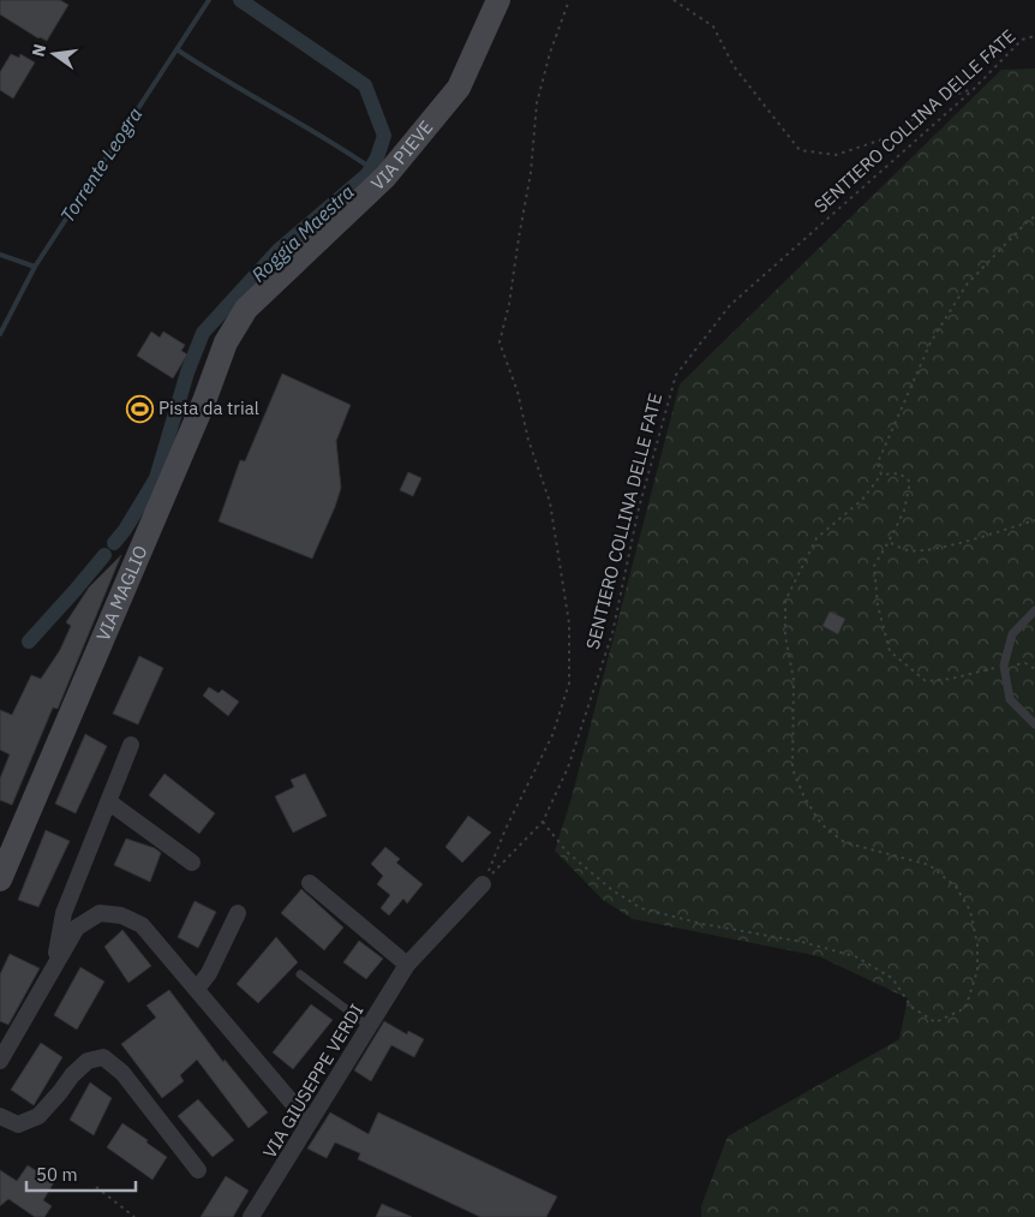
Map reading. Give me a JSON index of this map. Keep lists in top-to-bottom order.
{
  "streets": {
    "street": ["VIA PIEVE", "VIA MAGLIO", "VIA GIUSEPPE VERDI"],
    "path": ["SENTIERO COLLINA DELLE FATE"]
  },
  "crossings": [
    ["SENTIERO COLLINA DELLE FATE", "VIA GIUSEPPE VERDI"],
    ["VIA PIEVE", "VIA MAGLIO"]
  ],
  "water": ["Torrente Leogra", "Roggia Maestra"],
  "places": {
    "sports": ["Pista da trial"]
  },
  "scale_bar": "50 m",
  "north": "left"
}
